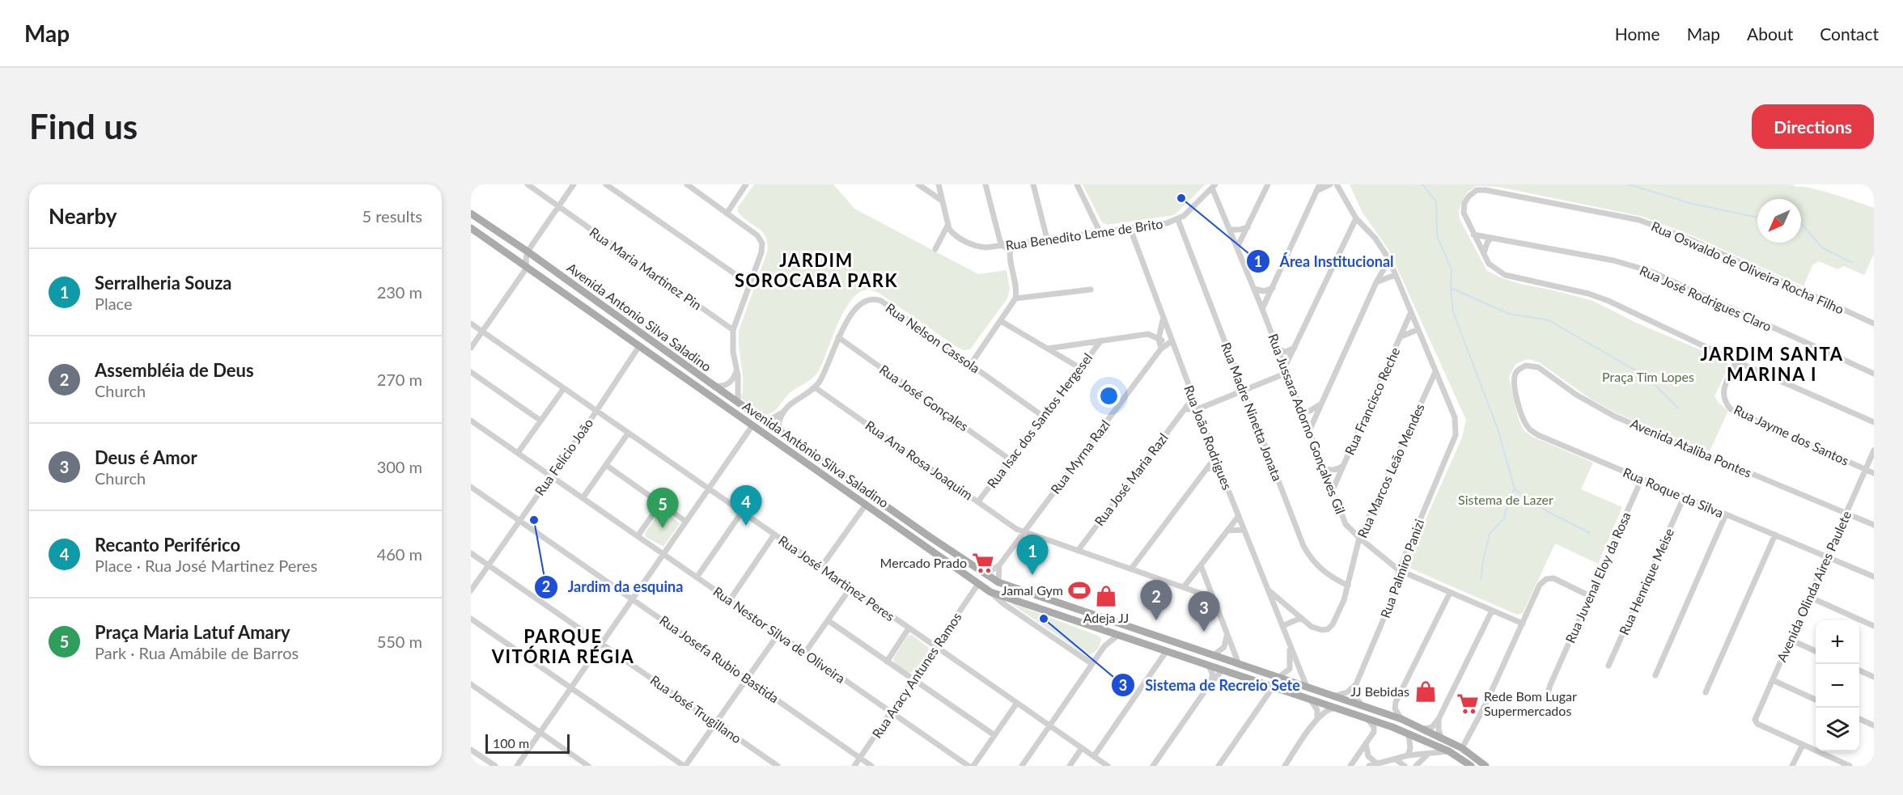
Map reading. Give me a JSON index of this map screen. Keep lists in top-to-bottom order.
{
  "streets": {
    "main road": ["Avenida Antonio Silva Saladino", "Avenida Antônio Silva Saladino"],
    "street": [
      "Rua Benedito Leme de Brito",
      "Rua Oswaldo de Oliveira Rocha Filho",
      "Rua Maria Martinez Pin",
      "Rua José Rodrigues Claro",
      "Rua Nelson Cassola",
      "Rua José Gonçales",
      "Rua Francisco Reche",
      "Rua Madre Ninetta Jonata",
      "Rua Isac dos Santos Hergesel",
      "Rua Jussara Adorno Gonçalves Gil",
      "Rua Jayme dos Santos",
      "Rua João Rodrigues",
      "Avenida Ataliba Pontes",
      "Rua Felício João",
      "Rua Myrna Razl",
      "Rua Ana Rosa Joaquim",
      "Rua Marcos Leão Mendes",
      "Rua José Maria Razl",
      "Rua Roque da Silva",
      "Rua Palmiro Panizi",
      "Rua Juvenal Eloy da Rosa",
      "Rua José Martinez Peres",
      "Rua Henrique Meise",
      "Avenida Olinda Aires Paulete",
      "Rua Nestor Silva de Oliveira",
      "Rua Josefa Rubio Bastida",
      "Rua Aracy Antunes Ramos",
      "Rua José Trugillano"
    ]
  },
  "crossings": [
    ["Rua Benedito Leme de Brito", "Rua Madre Ninetta Jonata"],
    ["Rua Benedito Leme de Brito", "Rua Jussara Adorno Gonçalves Gil"],
    ["Rua Benedito Leme de Brito", "Rua João Rodrigues"],
    ["Rua Oswaldo de Oliveira Rocha Filho", "Rua José Rodrigues Claro"],
    ["Avenida Antonio Silva Saladino", "Avenida Antônio Silva Saladino"],
    ["Rua Nelson Cassola", "Rua José Gonçales"],
    ["Rua Nelson Cassola", "Rua Isac dos Santos Hergesel"],
    ["Rua Nelson Cassola", "Avenida Antônio Silva Saladino"],
    ["Rua Nelson Cassola", "Rua Ana Rosa Joaquim"],
    ["Rua José Gonçales", "Rua Isac dos Santos Hergesel"],
    ["Rua Francisco Reche", "Rua Jussara Adorno Gonçalves Gil"],
    ["Rua Madre Ninetta Jonata", "Rua Marcos Leão Mendes"],
    ["Rua Isac dos Santos Hergesel", "Rua Ana Rosa Joaquim"],
    ["Rua Jussara Adorno Gonçalves Gil", "Rua Marcos Leão Mendes"],
    ["Rua Jussara Adorno Gonçalves Gil", "Rua Palmiro Panizi"],
    ["Rua Jayme dos Santos", "Avenida Olinda Aires Paulete"],
    ["Rua João Rodrigues", "Rua Myrna Razl"],
    ["Rua João Rodrigues", "Rua Marcos Leão Mendes"],
    ["Rua João Rodrigues", "Rua José Maria Razl"],
    ["Avenida Ataliba Pontes", "Rua Roque da Silva"],
    ["Avenida Ataliba Pontes", "Avenida Olinda Aires Paulete"],
    ["Avenida Antônio Silva Saladino", "Rua Felício João"],
    ["Avenida Antônio Silva Saladino", "Rua Aracy Antunes Ramos"],
    ["Rua Felício João", "Rua José Martinez Peres"],
    ["Rua Felício João", "Rua Nestor Silva de Oliveira"],
    ["Rua Felício João", "Rua Josefa Rubio Bastida"],
    ["Rua Felício João", "Rua José Trugillano"],
    ["Rua Myrna Razl", "Rua Ana Rosa Joaquim"],
    ["Rua Ana Rosa Joaquim", "Rua José Maria Razl"],
    ["Rua Marcos Leão Mendes", "Rua Palmiro Panizi"],
    ["Rua Roque da Silva", "Rua Juvenal Eloy da Rosa"],
    ["Rua Roque da Silva", "Rua Henrique Meise"],
    ["Rua Roque da Silva", "Avenida Olinda Aires Paulete"],
    ["Rua José Martinez Peres", "Rua Aracy Antunes Ramos"],
    ["Rua Nestor Silva de Oliveira", "Rua Aracy Antunes Ramos"],
    ["Rua Josefa Rubio Bastida", "Rua Aracy Antunes Ramos"]
  ],
  "districts": ["JARDIM SOROCABA PARK", "JARDIM SANTA MARINA I", "PARQUE VITÓRIA RÉGIA"],
  "parks": ["Praça Tim Lopes", "Sistema de Lazer"],
  "places": {
    "other": ["Área Institucional", "Jardim da esquina", "Sistema de Recreio Sete"],
    "supermarket": ["Mercado Prado", "Rede Bom Lugar Supermercados"],
    "sports": ["Jamal Gym"],
    "shop": ["Adeja JJ", "JJ Bebidas"]
  },
  "scale_bar": "100 m",
  "north": "bottom left",
  "page": {
    "header": "Map",
    "nav": [
      "Home",
      "Map",
      "About",
      "Contact"
    ],
    "buttons": "Directions",
    "title": "Find us",
    "heading": ["Nearby", "5 results"],
    "list": [
      {
        "mark": "1",
        "name": "Serralheria Souza",
        "note": "Place",
        "value": "230 m"
      },
      {
        "mark": "2",
        "name": "Assembléia de Deus",
        "note": "Church",
        "value": "270 m"
      },
      {
        "mark": "3",
        "name": "Deus é Amor",
        "note": "Church",
        "value": "300 m"
      },
      {
        "mark": "4",
        "name": "Recanto Periférico",
        "note": "Place · Rua José Martinez Peres",
        "value": "460 m"
      },
      {
        "mark": "5",
        "name": "Praça Maria Latuf Amary",
        "note": "Park · Rua Amábile de Barros",
        "value": "550 m"
      }
    ],
    "pins": [
      "4",
      "5",
      "1",
      "2",
      "3"
    ],
    "map_buttons": ["+", "−"],
    "scale": "100 m"
  }
}
